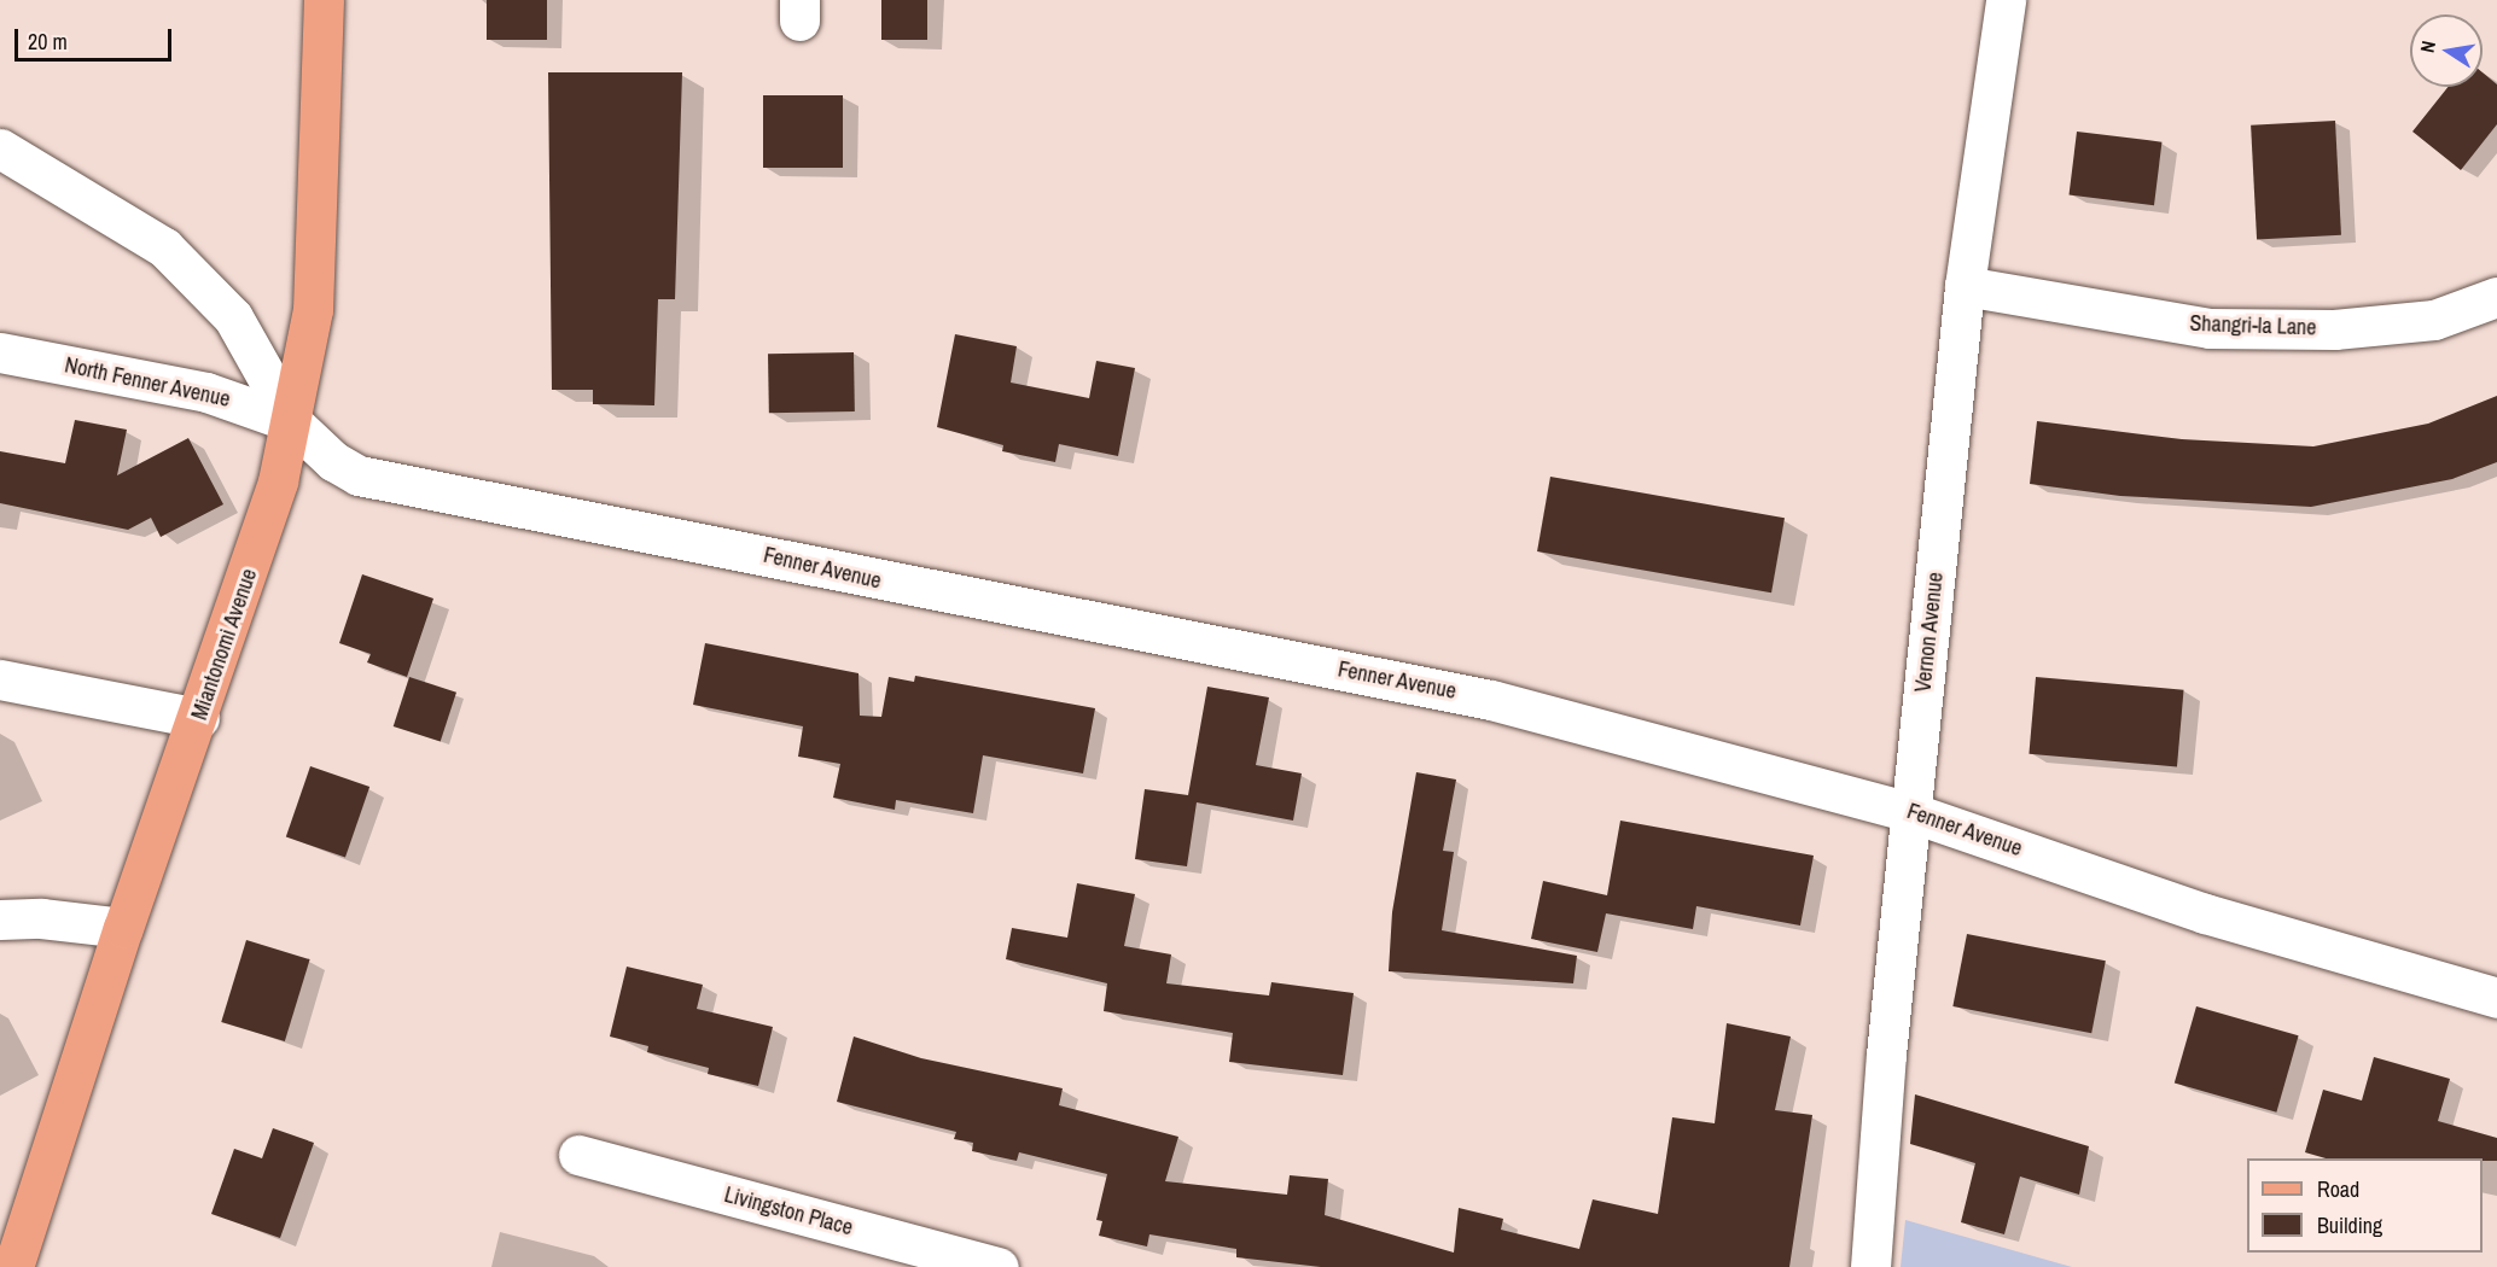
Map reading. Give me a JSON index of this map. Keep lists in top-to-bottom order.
{
  "streets": {
    "main road": ["Miantonomi Avenue"],
    "street": [
      "Shangri-la Lane",
      "North Fenner Avenue",
      "Fenner Avenue",
      "Vernon Avenue",
      "Livingston Place"
    ]
  },
  "crossings": [
    ["Shangri-la Lane", "Vernon Avenue"],
    ["North Fenner Avenue", "Fenner Avenue"],
    ["North Fenner Avenue", "Miantonomi Avenue"],
    ["Fenner Avenue", "Vernon Avenue"],
    ["Fenner Avenue", "Miantonomi Avenue"]
  ],
  "legend": ["Road", "Building"],
  "scale_bar": "20 m",
  "north": "left"
}
